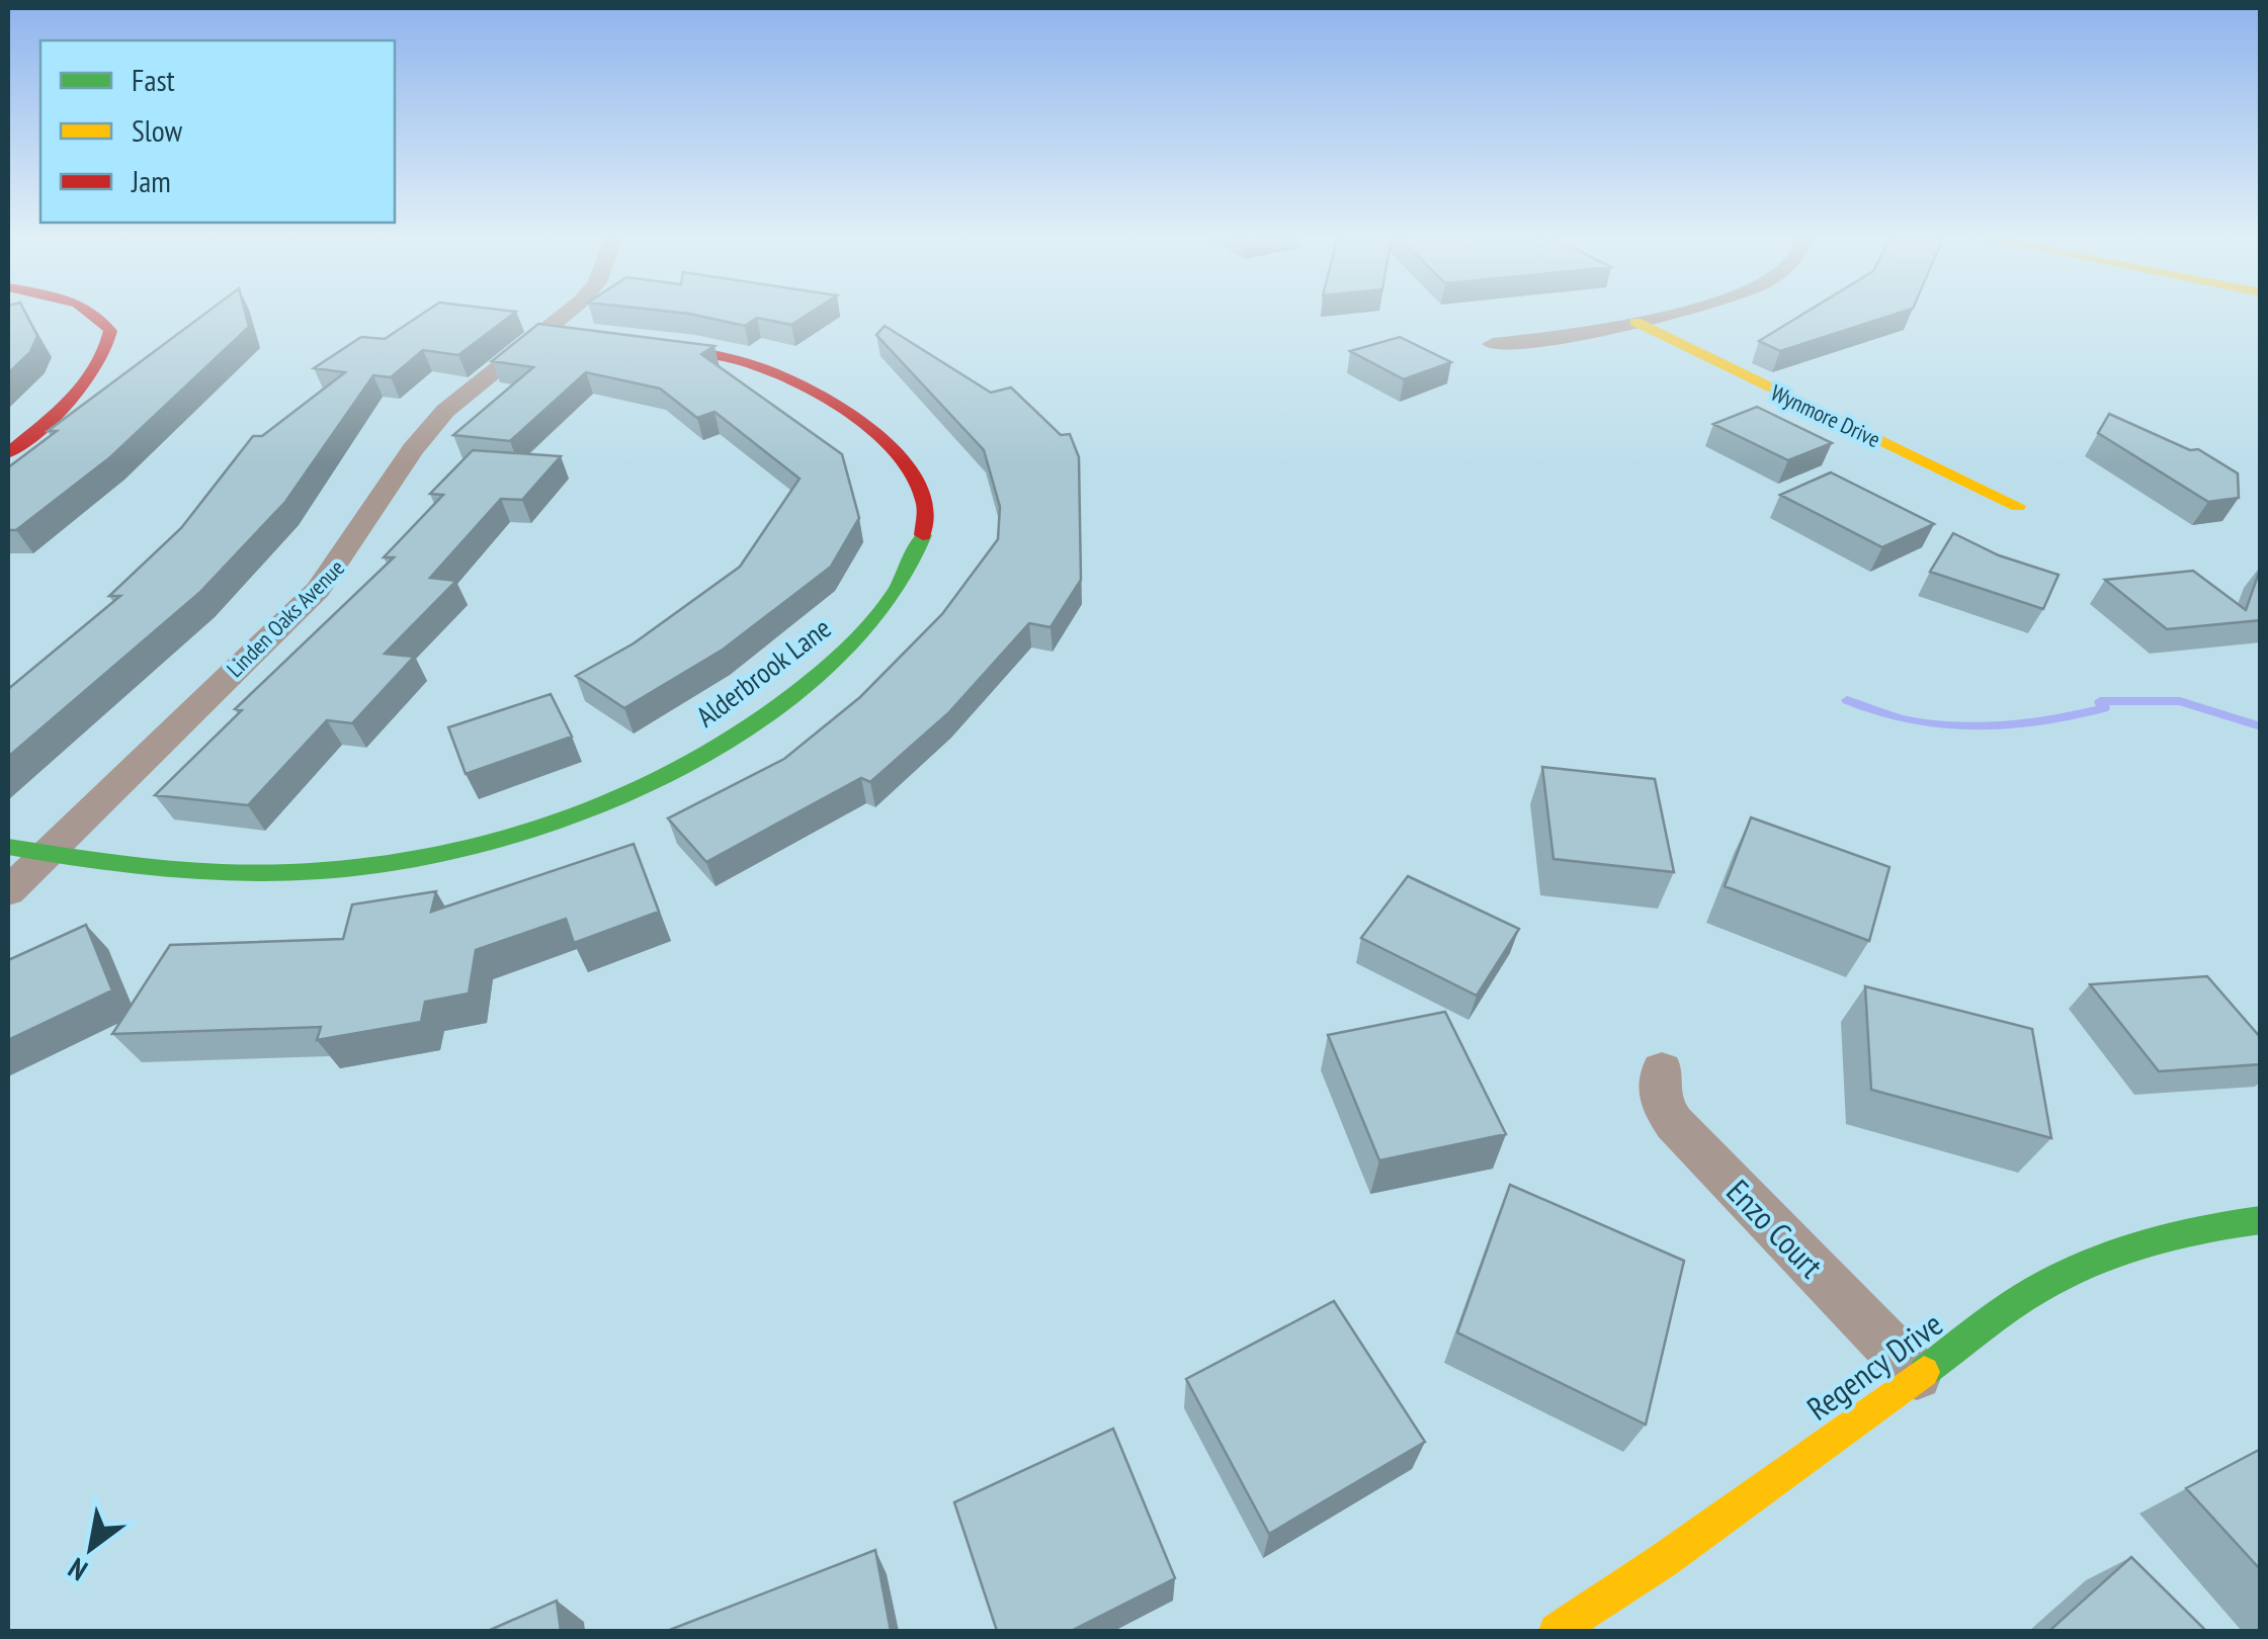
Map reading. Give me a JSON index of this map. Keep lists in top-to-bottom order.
{
  "streets": {
    "street": [
      "Wynmore Drive",
      "Linden Oaks Avenue",
      "Alderbrook Lane",
      "Enzo Court",
      "Regency Drive"
    ]
  },
  "crossings": [
    ["Linden Oaks Avenue", "Alderbrook Lane"],
    ["Enzo Court", "Regency Drive"]
  ],
  "legend": ["Fast", "Slow", "Jam"],
  "north": "bottom left"
}
